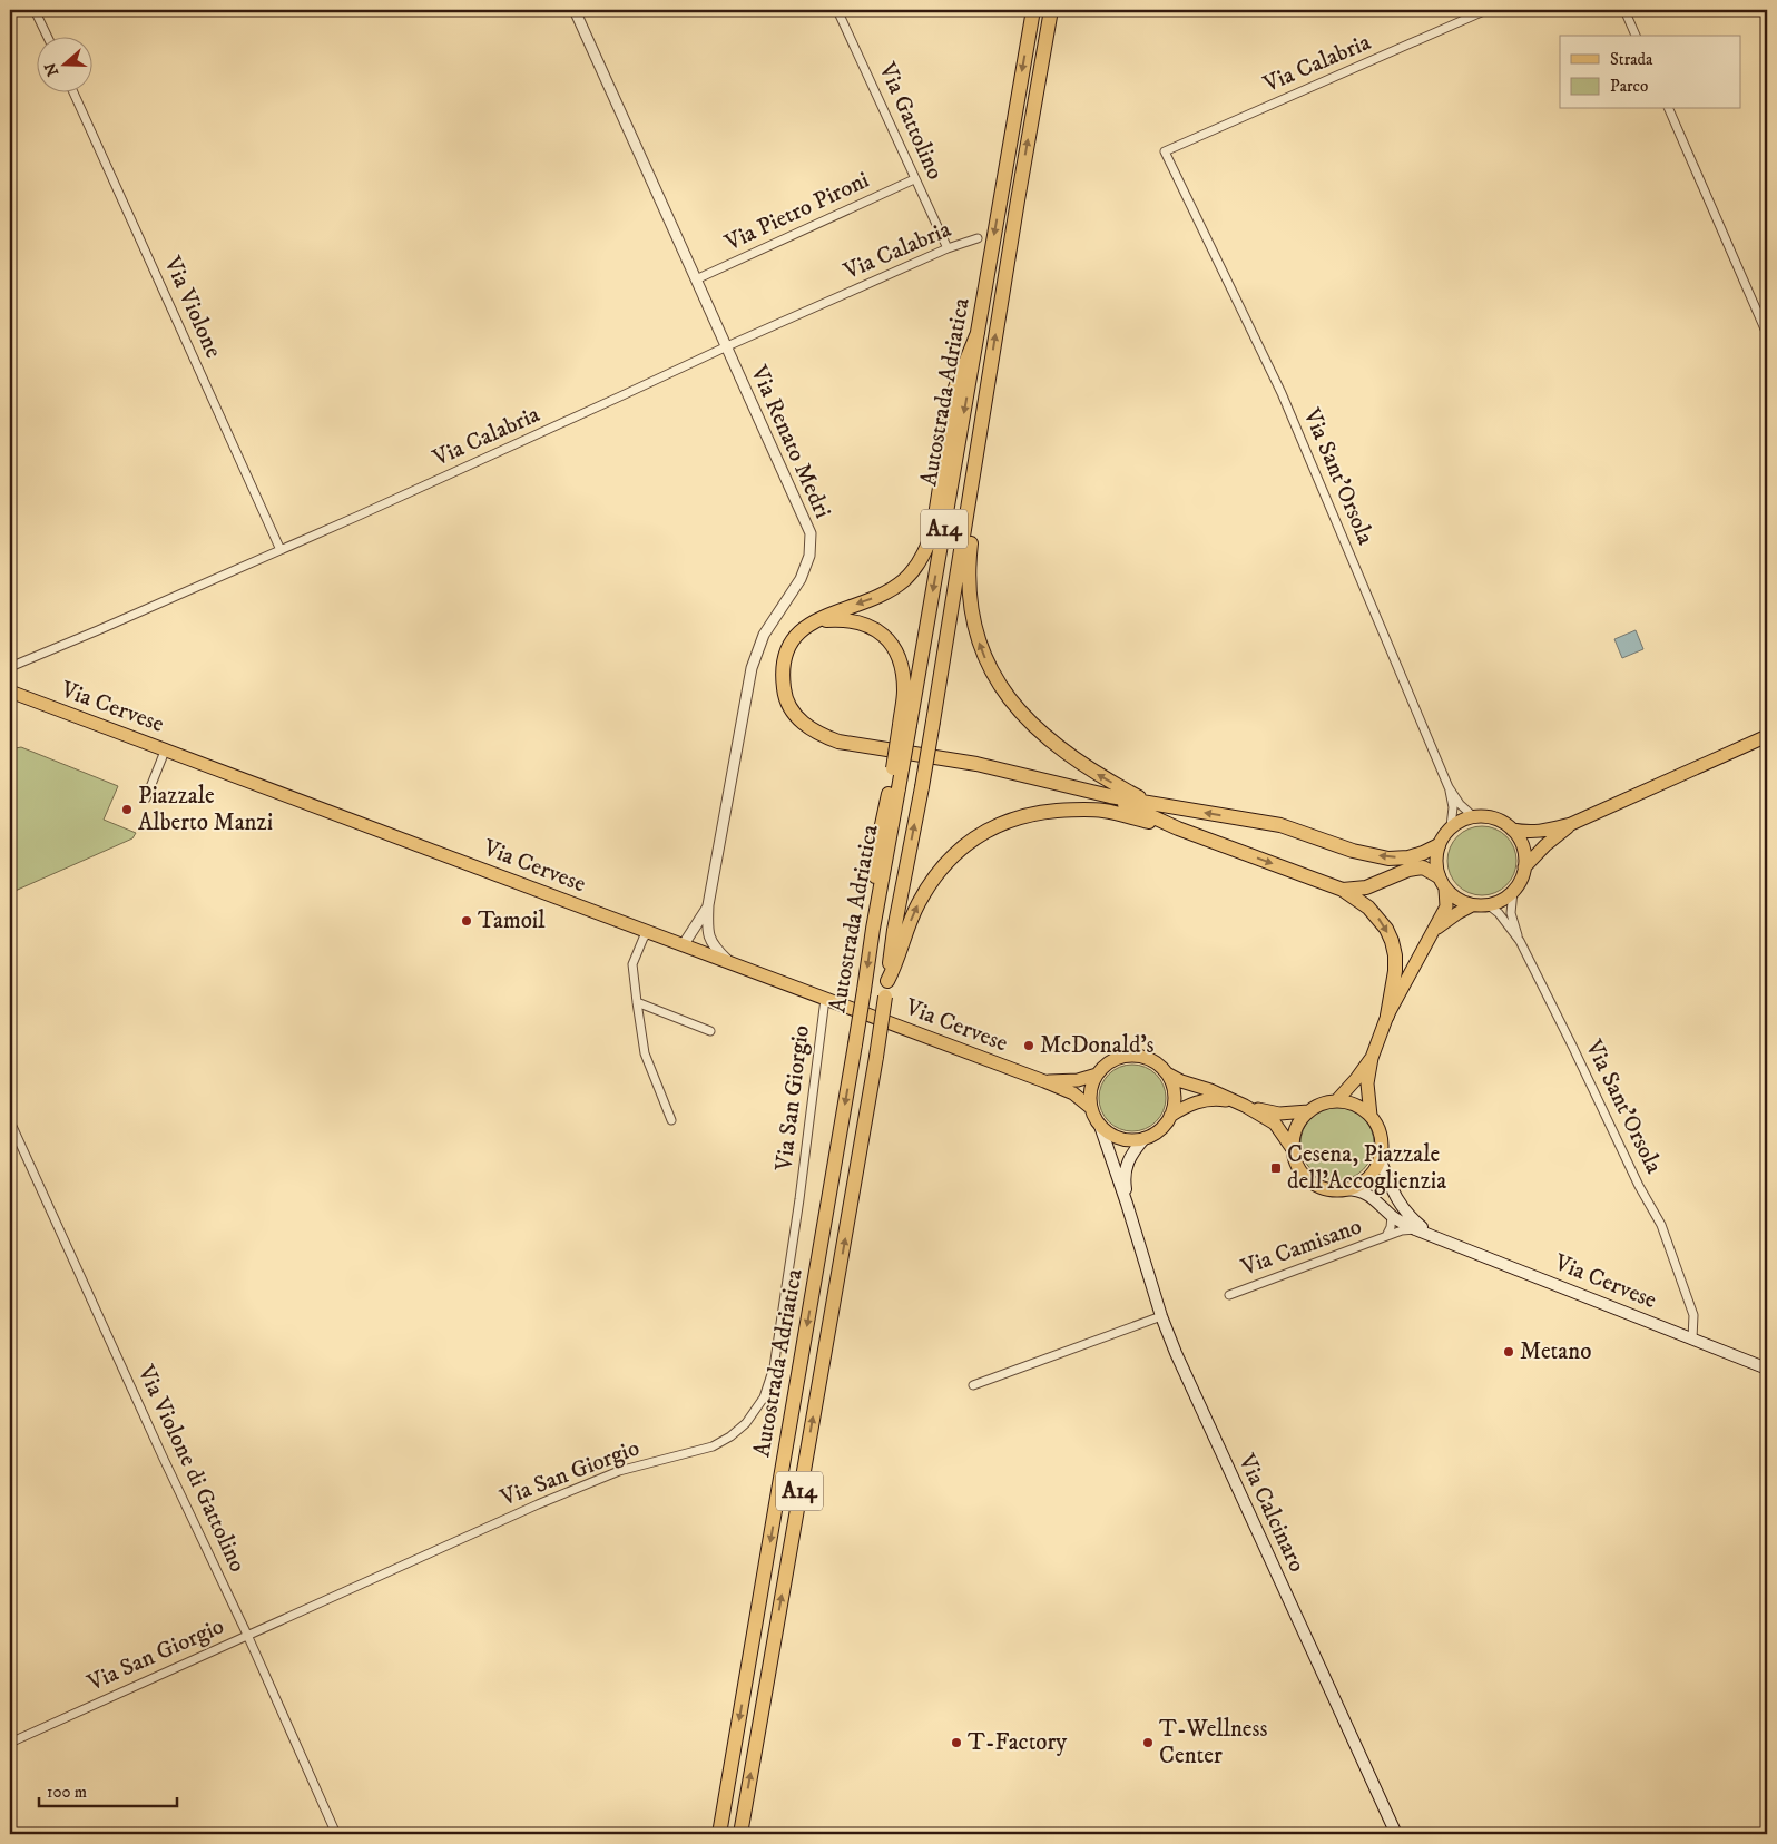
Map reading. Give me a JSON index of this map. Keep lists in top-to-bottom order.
{
  "streets": {
    "highway": ["Autostrada Adriatica", "A14"],
    "main road": ["Via Cervese", "Via Calcinaro"],
    "street": [
      "Via Calabria",
      "Via Gattolino",
      "Via Pietro Pironi",
      "Via Violone",
      "Via Renato Medri",
      "Via Sant'Orsola",
      "Via San Giorgio",
      "Via Camisano",
      "Via Violone di Gattolino"
    ]
  },
  "crossings": [
    ["Via Calabria", "Via Gattolino"],
    ["Via Calabria", "Via Violone"],
    ["Via Calabria", "Via Renato Medri"],
    ["Via Calabria", "Via Sant'Orsola"],
    ["Via Gattolino", "Via Pietro Pironi"],
    ["Via Pietro Pironi", "Via Renato Medri"],
    ["Via Renato Medri", "Via Cervese"],
    ["Via Sant'Orsola", "Via Cervese"],
    ["Via Cervese", "Via San Giorgio"],
    ["Via Cervese", "Via Camisano"],
    ["Via Cervese", "Via Calcinaro"],
    ["Via San Giorgio", "Via Violone di Gattolino"]
  ],
  "places": {
    "other": [
      "Piazzale Alberto Manzi",
      "Tamoil",
      "McDonald's",
      "Metano",
      "T-Factory",
      "T-Wellness Center"
    ],
    "transit": ["Cesena, Piazzale dell'Accoglienzia"]
  },
  "legend": ["Strada", "Parco"],
  "scale_bar": "100 m",
  "north": "left"
}
